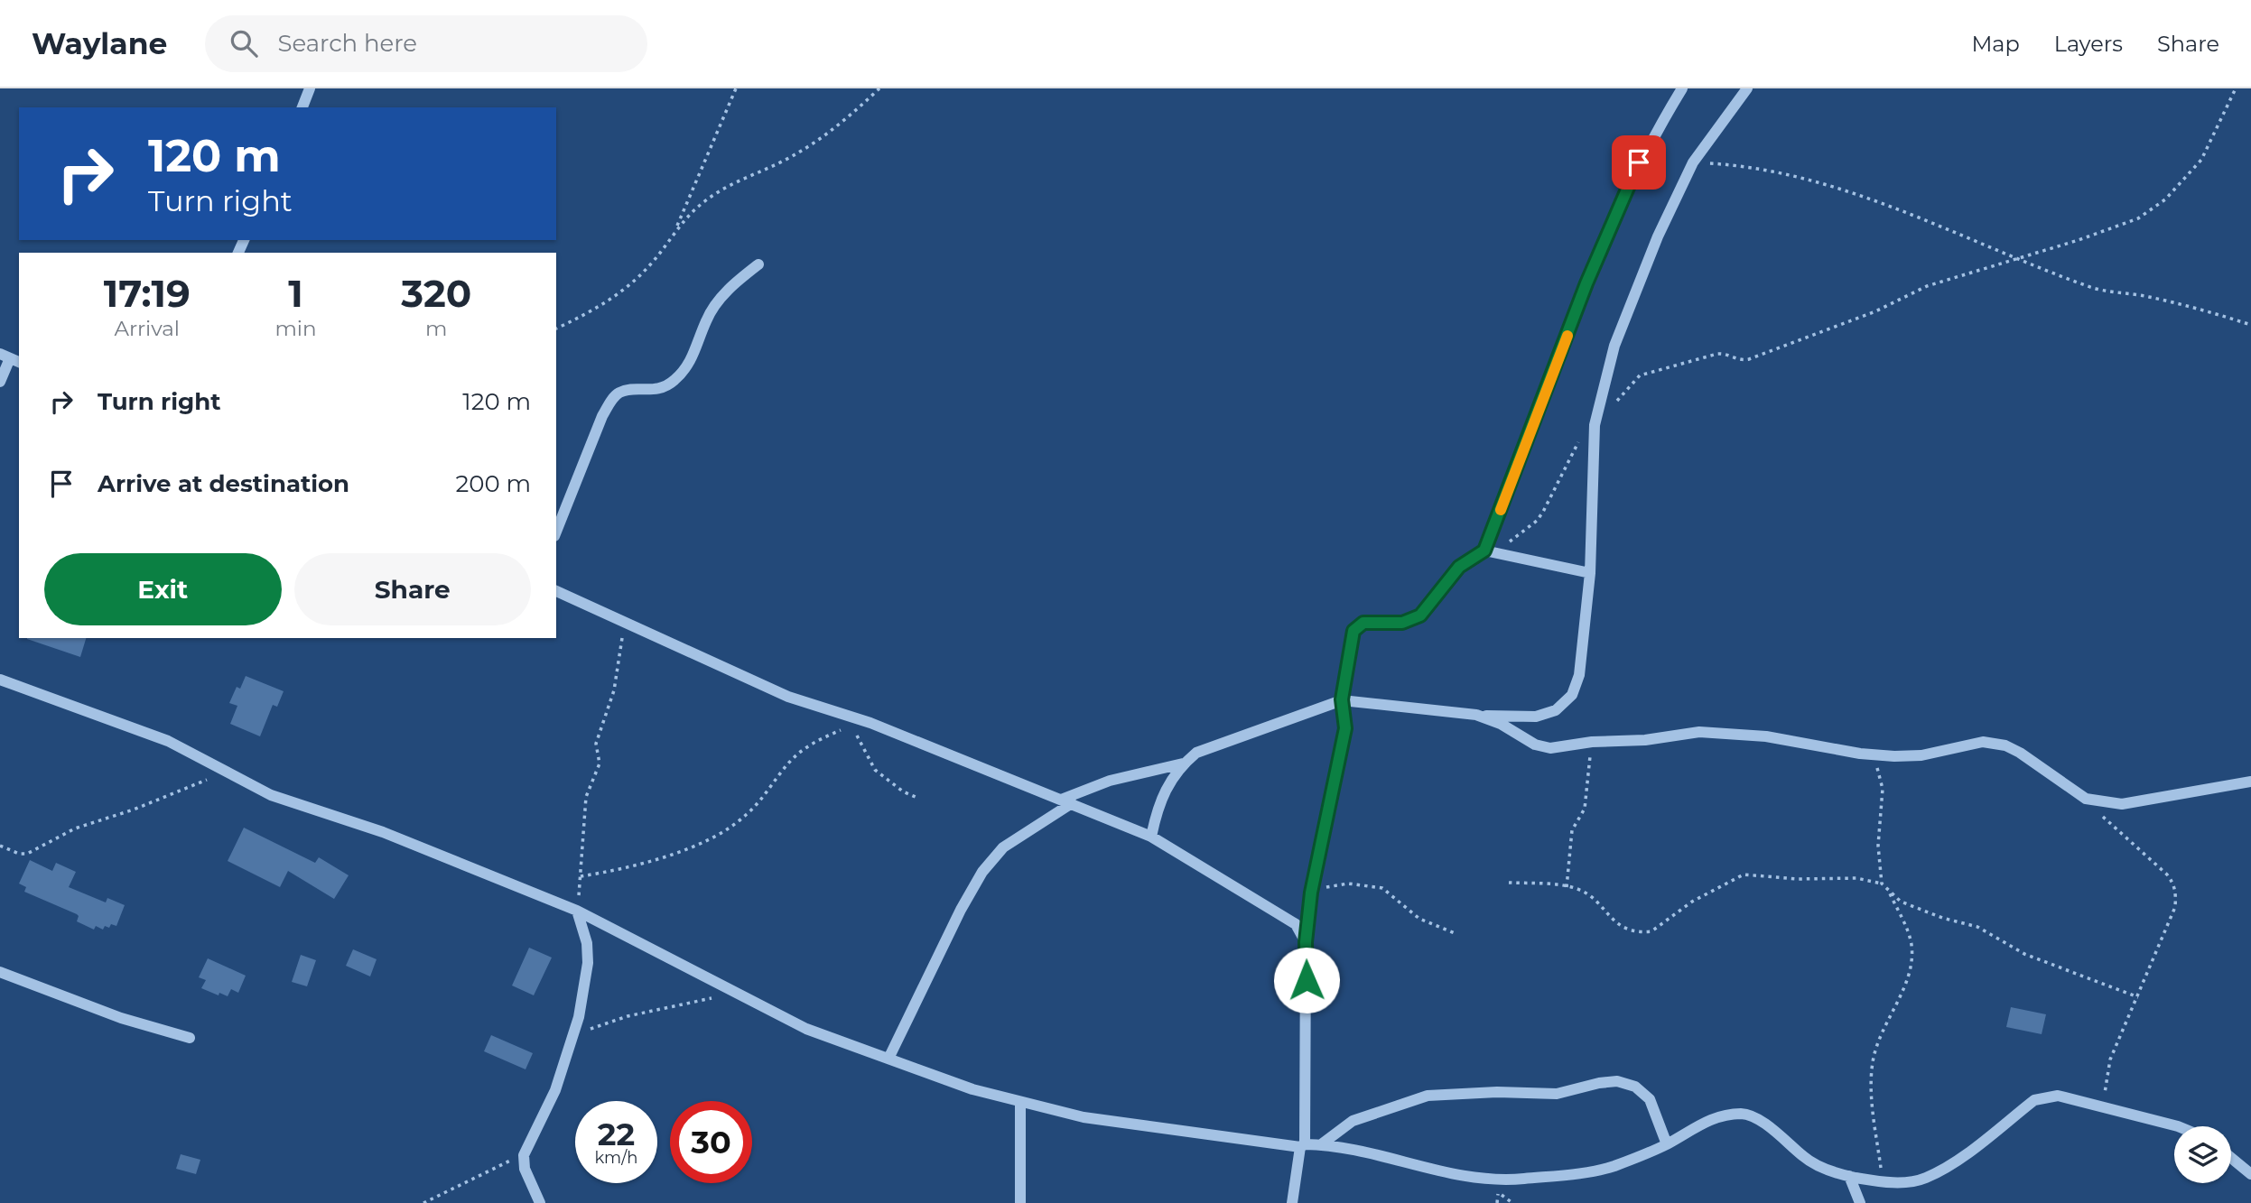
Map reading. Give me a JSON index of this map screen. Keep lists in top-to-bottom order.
{
  "page": {
    "header": "Waylane",
    "search": "Search here",
    "nav": ["Map", "Layers", "Share"],
    "turn": ["120 m", "Turn right"],
    "eta": [
      "17:19",
      "Arrival",
      "1",
      "min",
      "320",
      "m"
    ],
    "list": [
      {
        "name": "Turn right",
        "value": "120 m"
      },
      {
        "name": "Arrive at destination",
        "value": "200 m"
      }
    ],
    "buttons": ["Exit", "Share"],
    "speed": "22 km/h",
    "limit": "30"
  }
}
